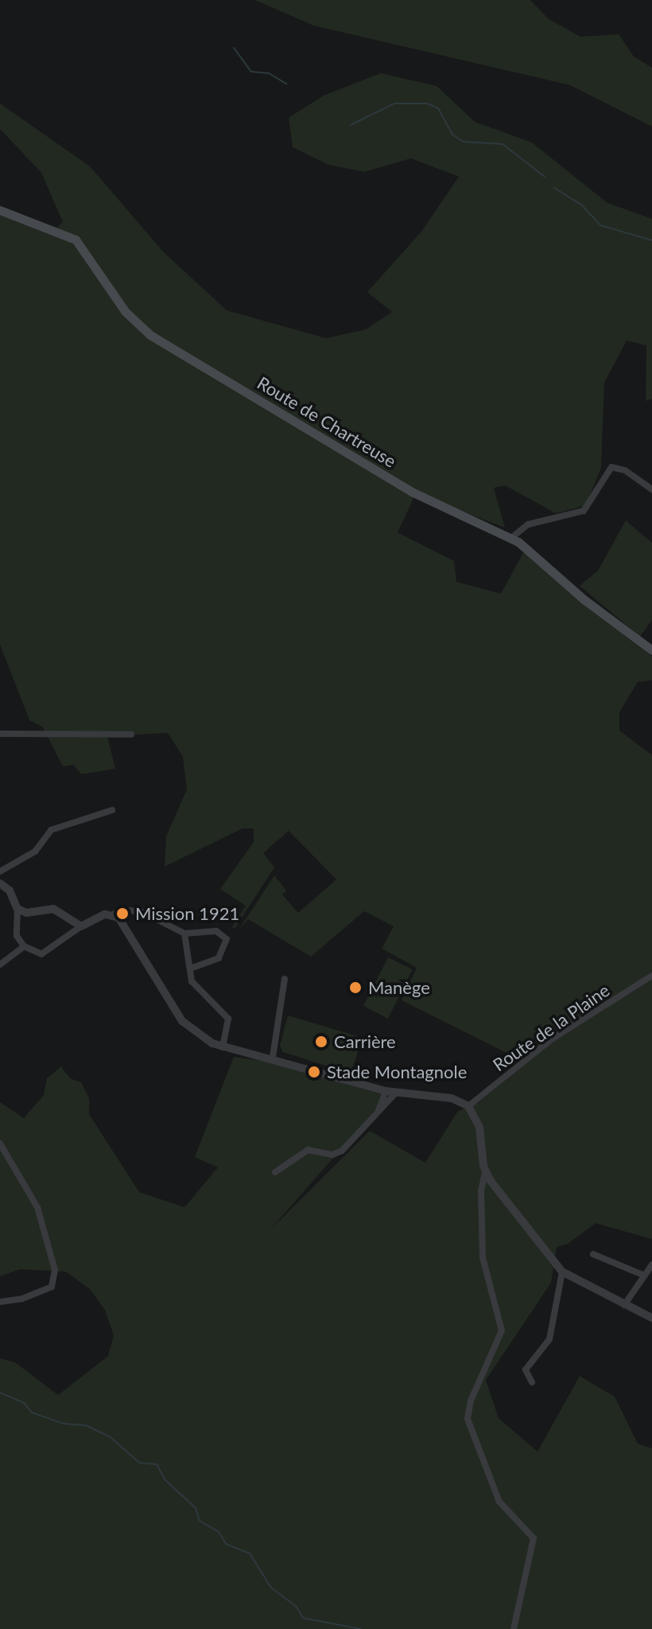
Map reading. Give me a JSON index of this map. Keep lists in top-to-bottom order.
{
  "streets": {
    "main road": ["Route de Chartreuse"],
    "street": ["Route de la Plaine"]
  },
  "places": [
    "Mission 1921",
    "Manège",
    "Carrière",
    "Stade Montagnole"
  ]
}
